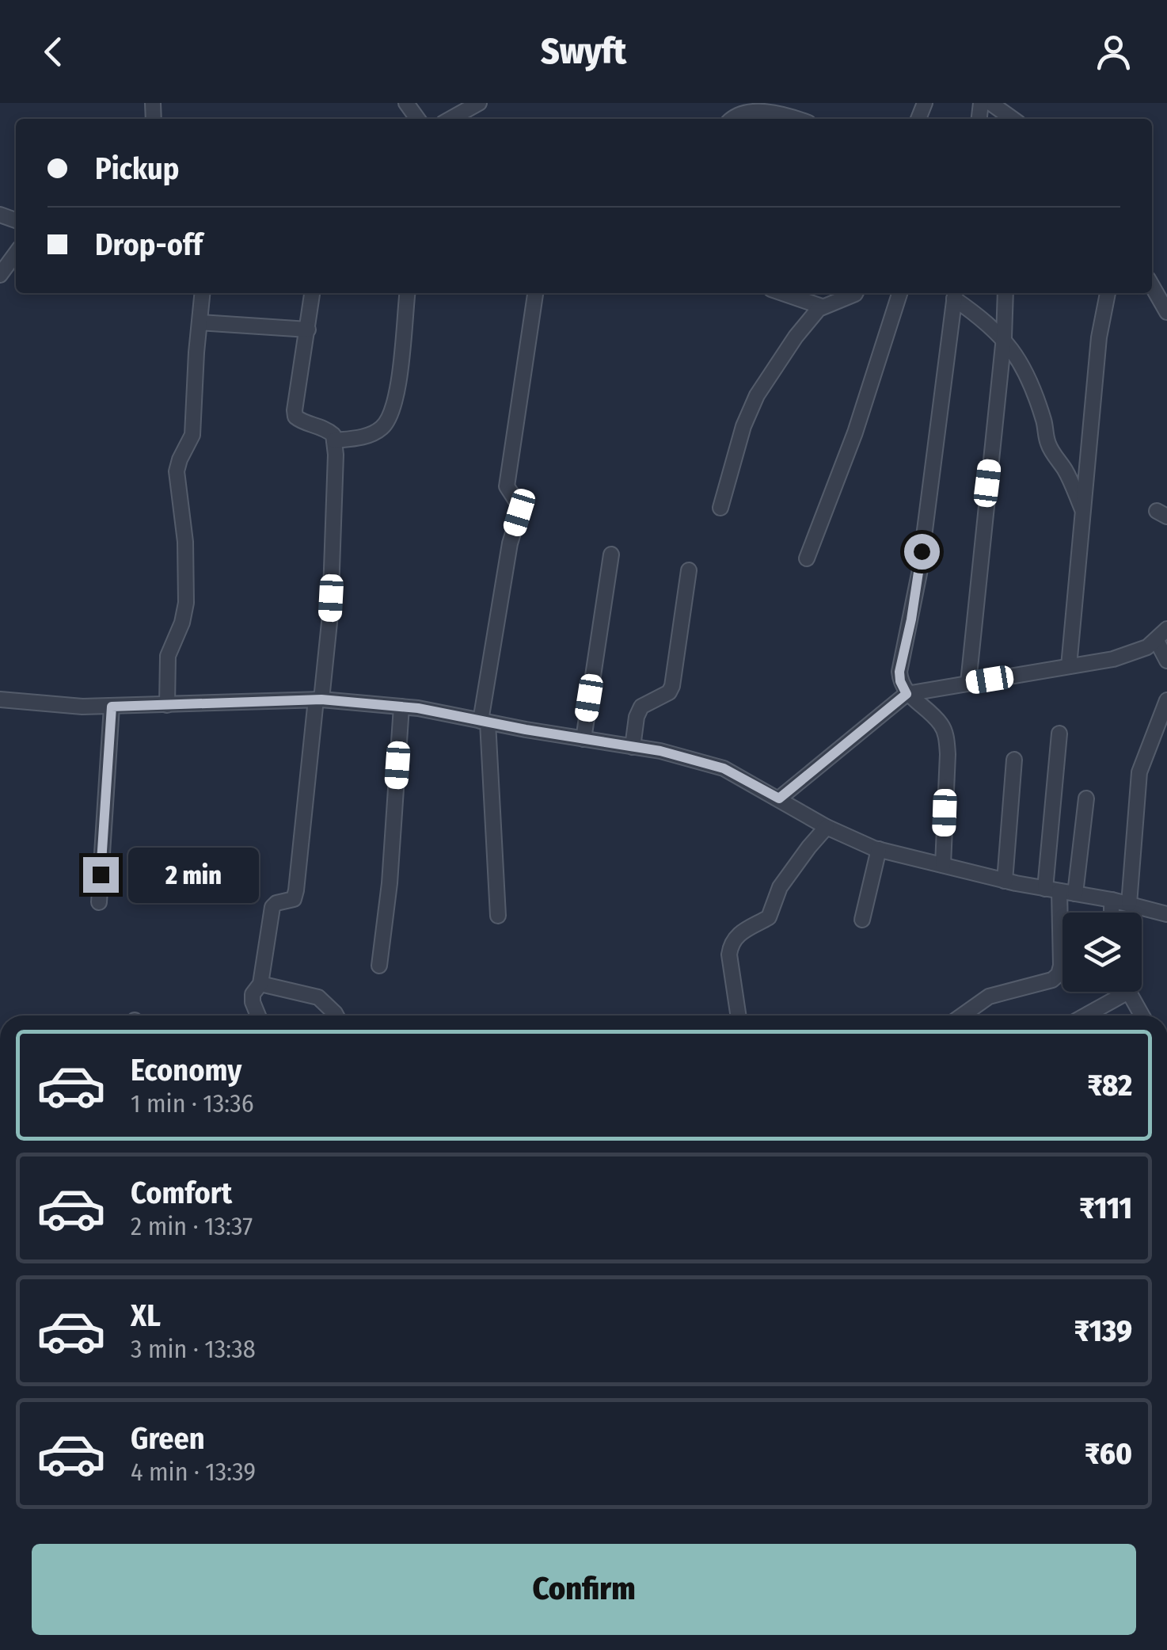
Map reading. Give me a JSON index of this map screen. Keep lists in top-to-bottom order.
{
  "page": {
    "header": "Swyft",
    "banner": ["Pickup", "Drop-off"],
    "bubble": "2 min",
    "list": [
      {
        "name": "Economy",
        "note": "1 min · 13:36",
        "value": "₹82"
      },
      {
        "name": "Comfort",
        "note": "2 min · 13:37",
        "value": "₹111"
      },
      {
        "name": "XL",
        "note": "3 min · 13:38",
        "value": "₹139"
      },
      {
        "name": "Green",
        "note": "4 min · 13:39",
        "value": "₹60"
      }
    ],
    "buttons": "Confirm"
  }
}
